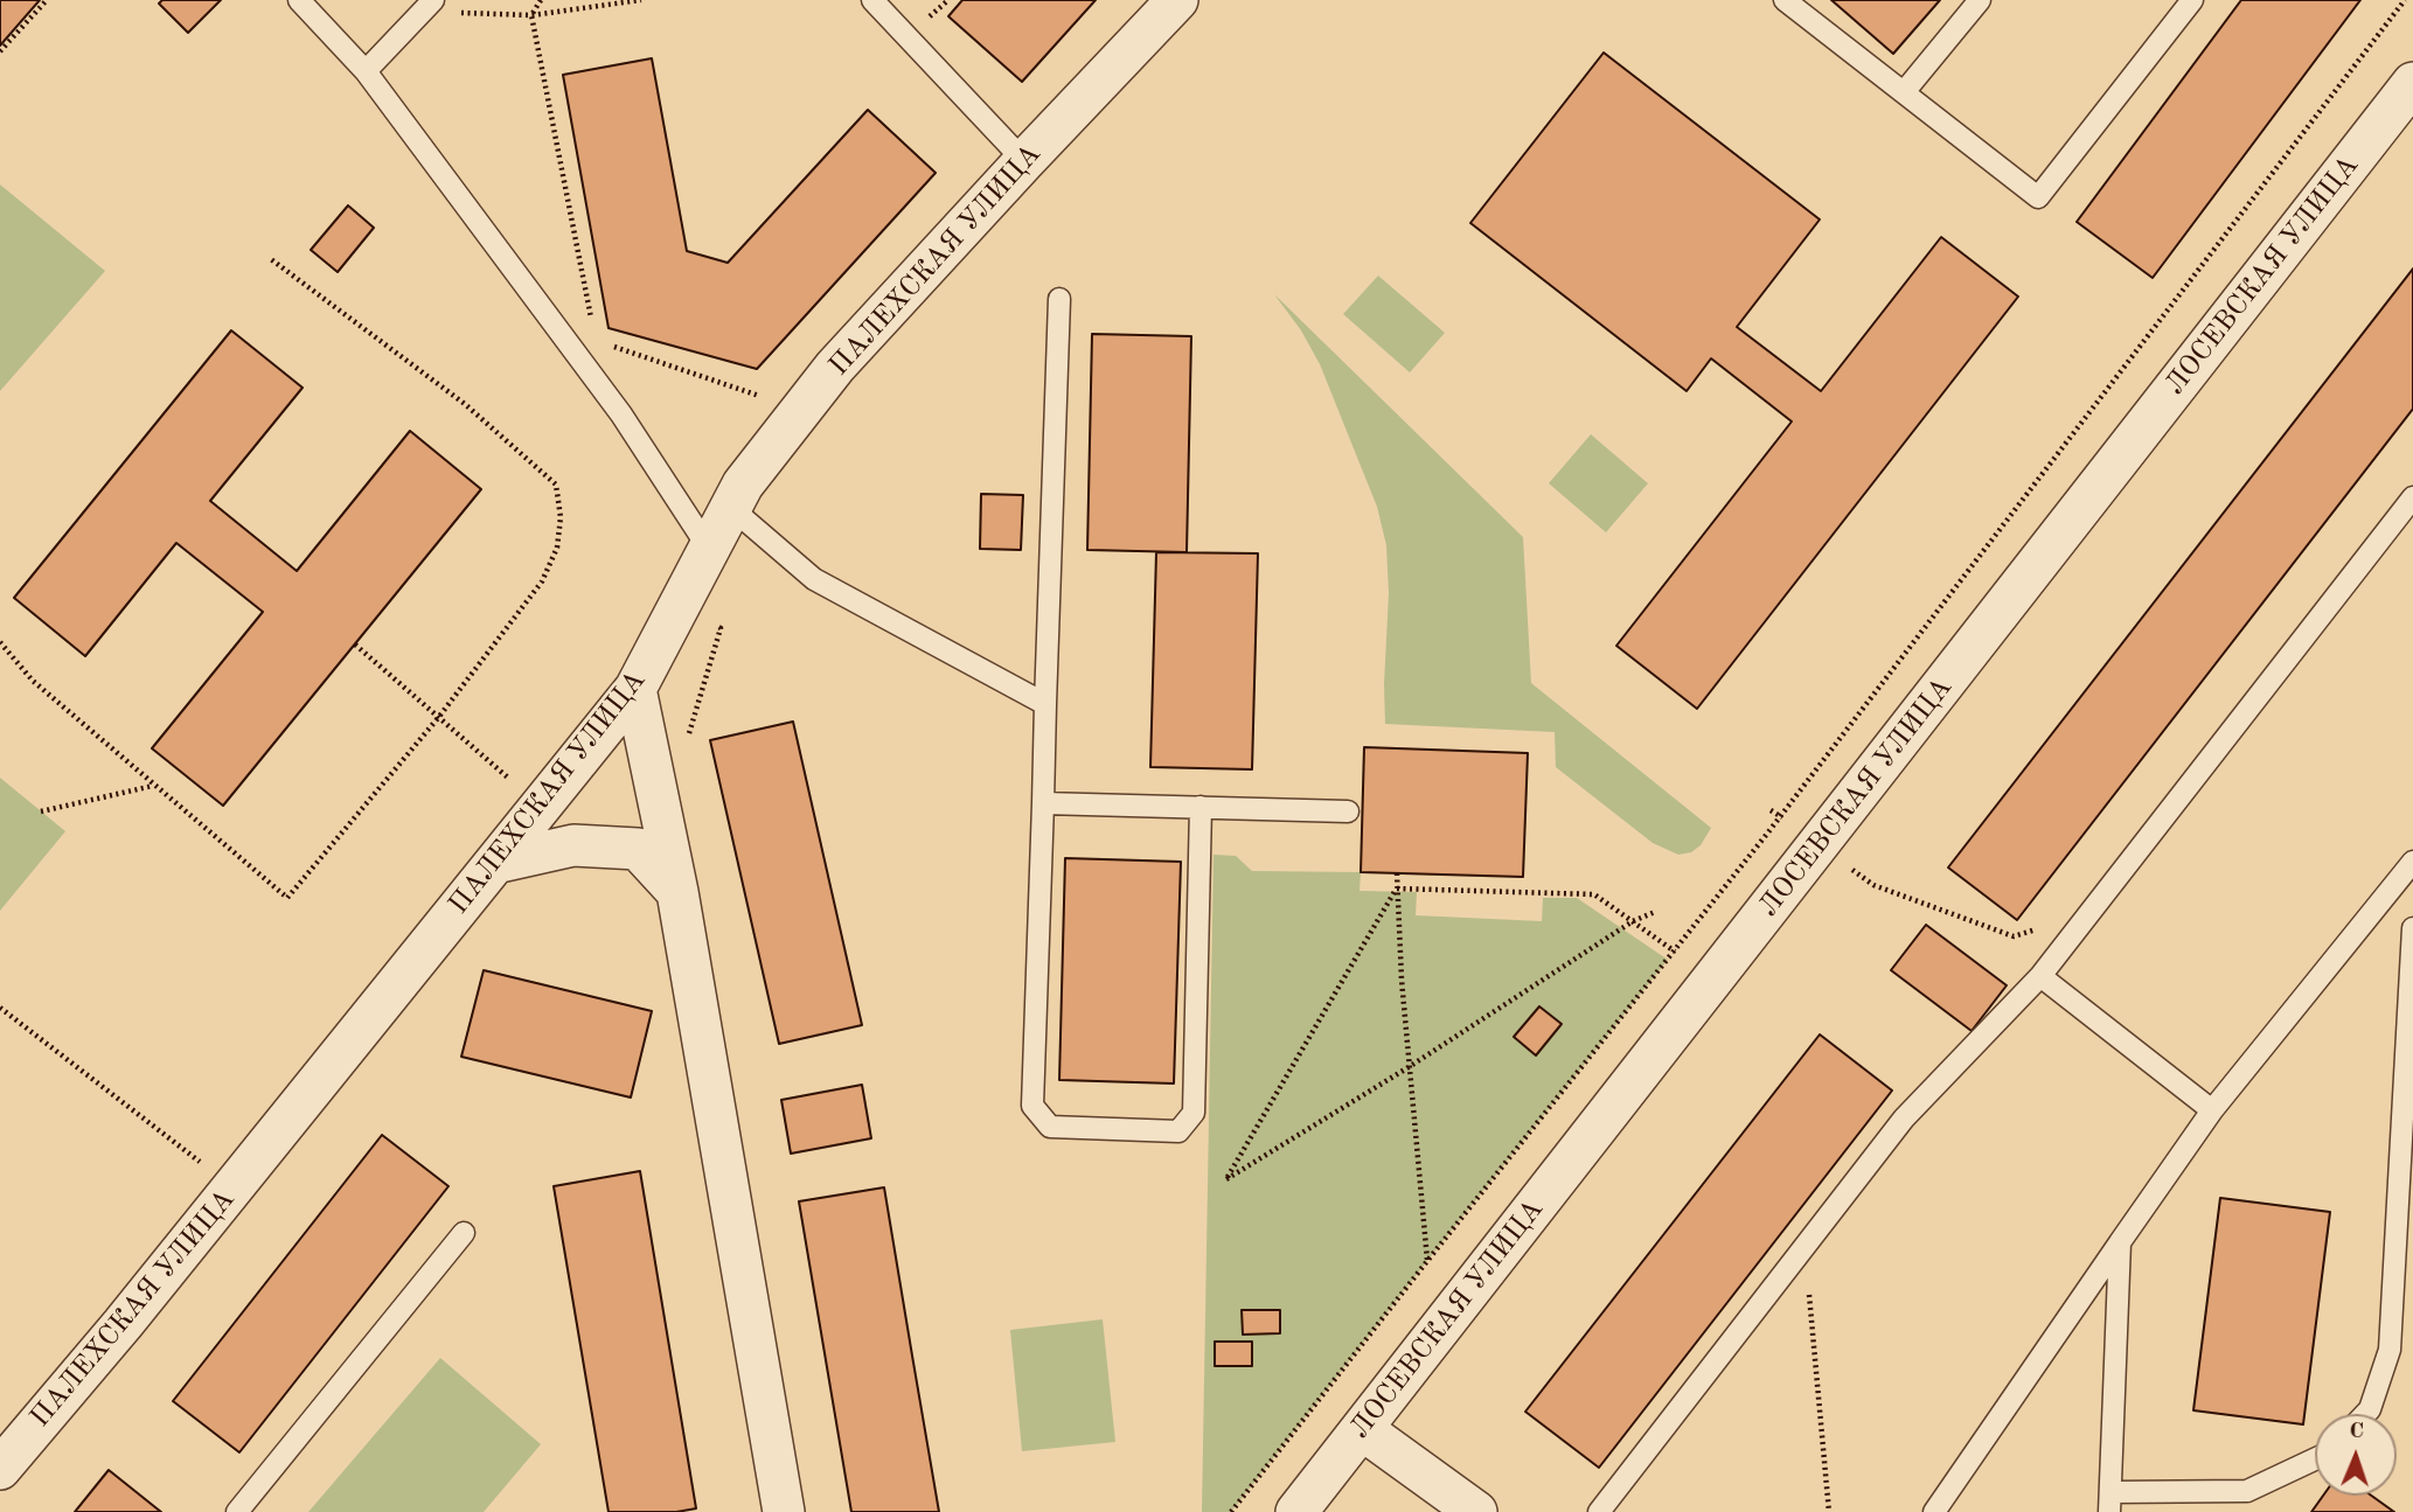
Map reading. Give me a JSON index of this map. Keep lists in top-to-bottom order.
{
  "streets": {
    "street": ["ПАЛЕХСКАЯ УЛИЦА", "ЛОСЕВСКАЯ УЛИЦА"]
  },
  "north": "top"
}
